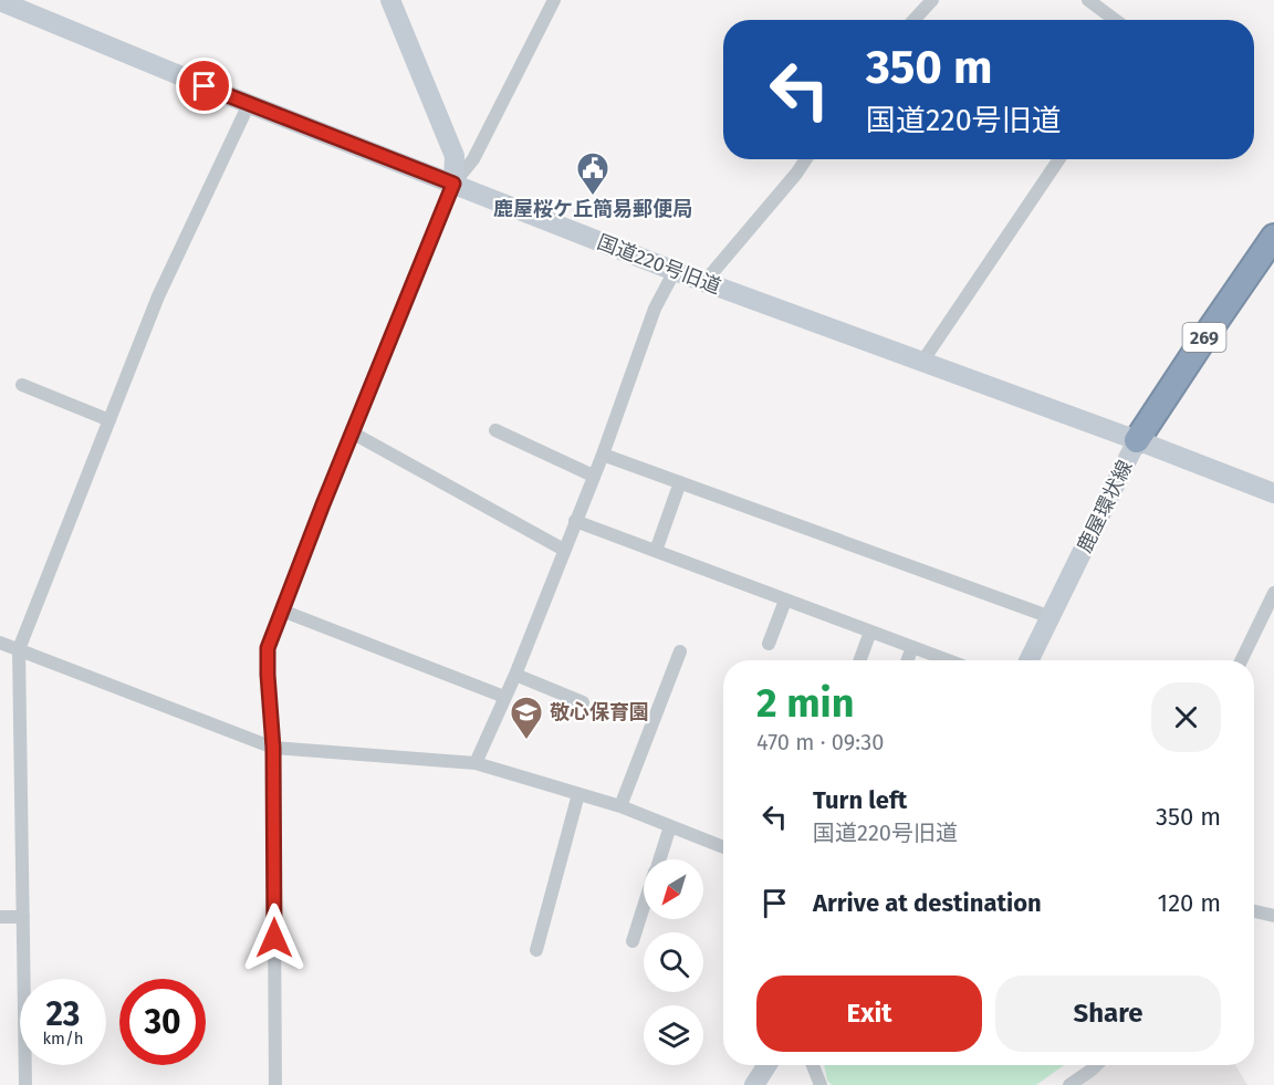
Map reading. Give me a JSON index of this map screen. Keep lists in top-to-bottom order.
{
  "streets": {
    "highway": ["269"],
    "street": ["国道220号旧道", "鹿屋環状線"]
  },
  "crossings": [
    ["国道220号旧道", "269"],
    ["国道220号旧道", "鹿屋環状線"],
    ["269", "鹿屋環状線"]
  ],
  "places": {
    "public building": ["鹿屋桜ケ丘簡易郵便局"],
    "school or university": ["敬心保育園"]
  },
  "north": "bottom left",
  "page": {
    "turn": ["350 m", "国道220号旧道"],
    "heading": ["2 min", "470 m · 09:30"],
    "list": [
      {
        "name": "Turn left",
        "note": "国道220号旧道",
        "value": "350 m"
      },
      {
        "name": "Arrive at destination",
        "value": "120 m"
      }
    ],
    "buttons": ["Exit", "Share"],
    "speed": "23 km/h",
    "limit": "30"
  }
}
